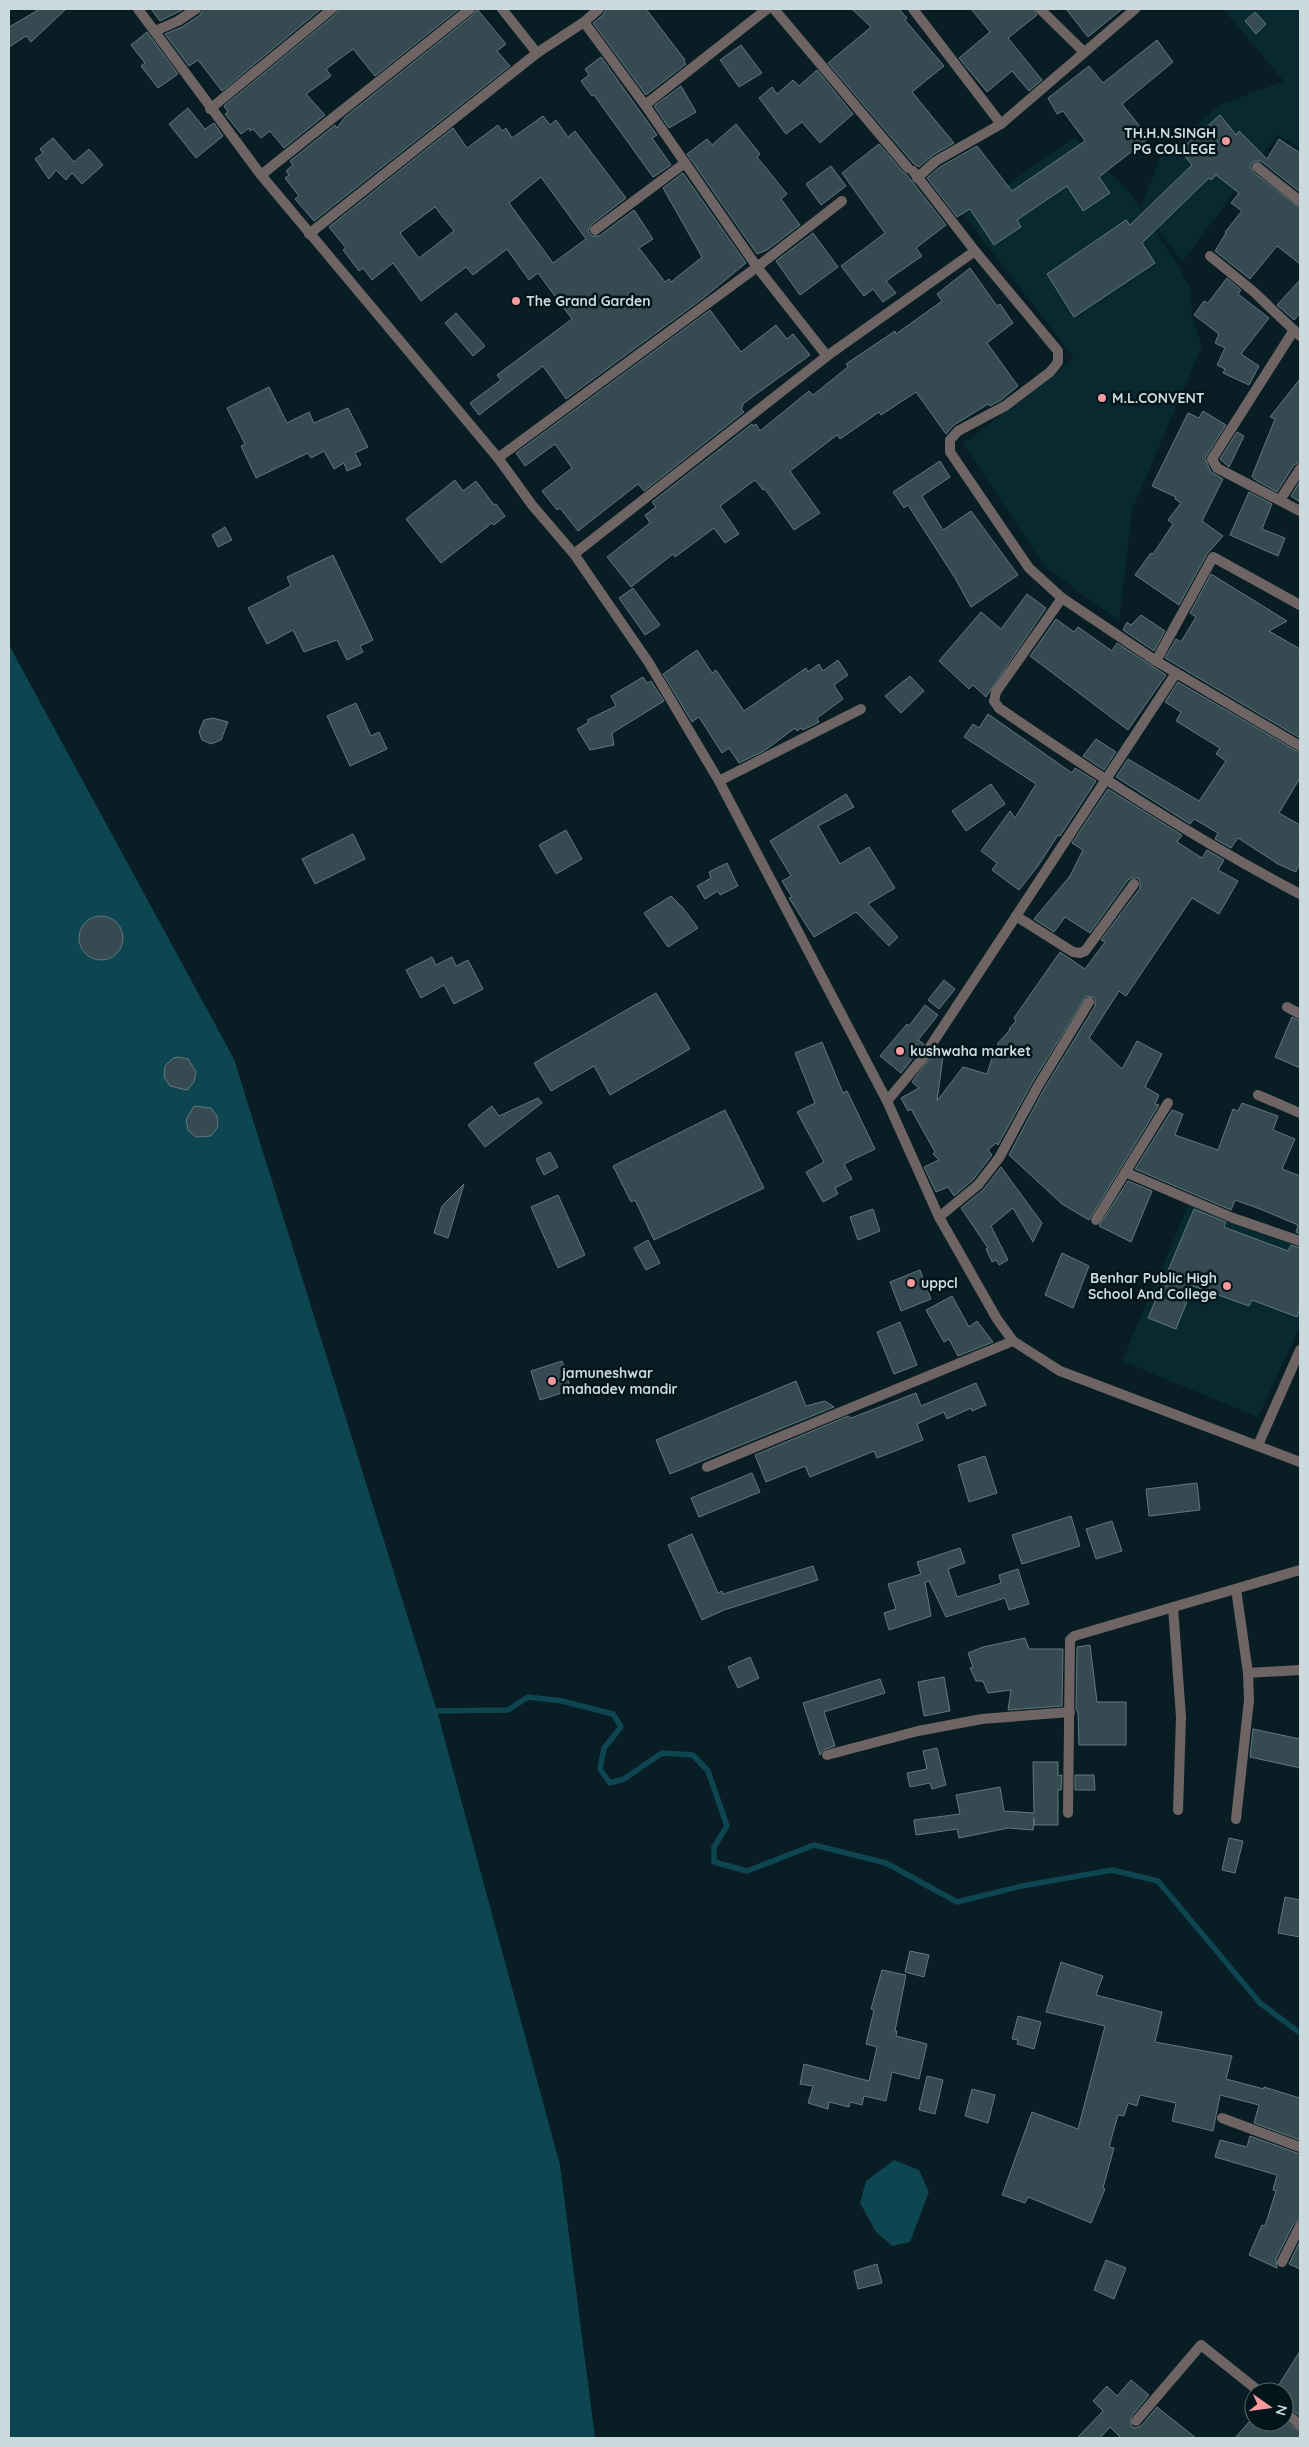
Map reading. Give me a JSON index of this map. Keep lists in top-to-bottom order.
{
  "places": [
    "TH.H.N.SINGH PG COLLEGE",
    "The Grand Garden",
    "M.L.CONVENT",
    "kushwaha market",
    "uppcl",
    "Benhar Public High School And College",
    "jamuneshwar mahadev mandir"
  ],
  "north": "right"
}
